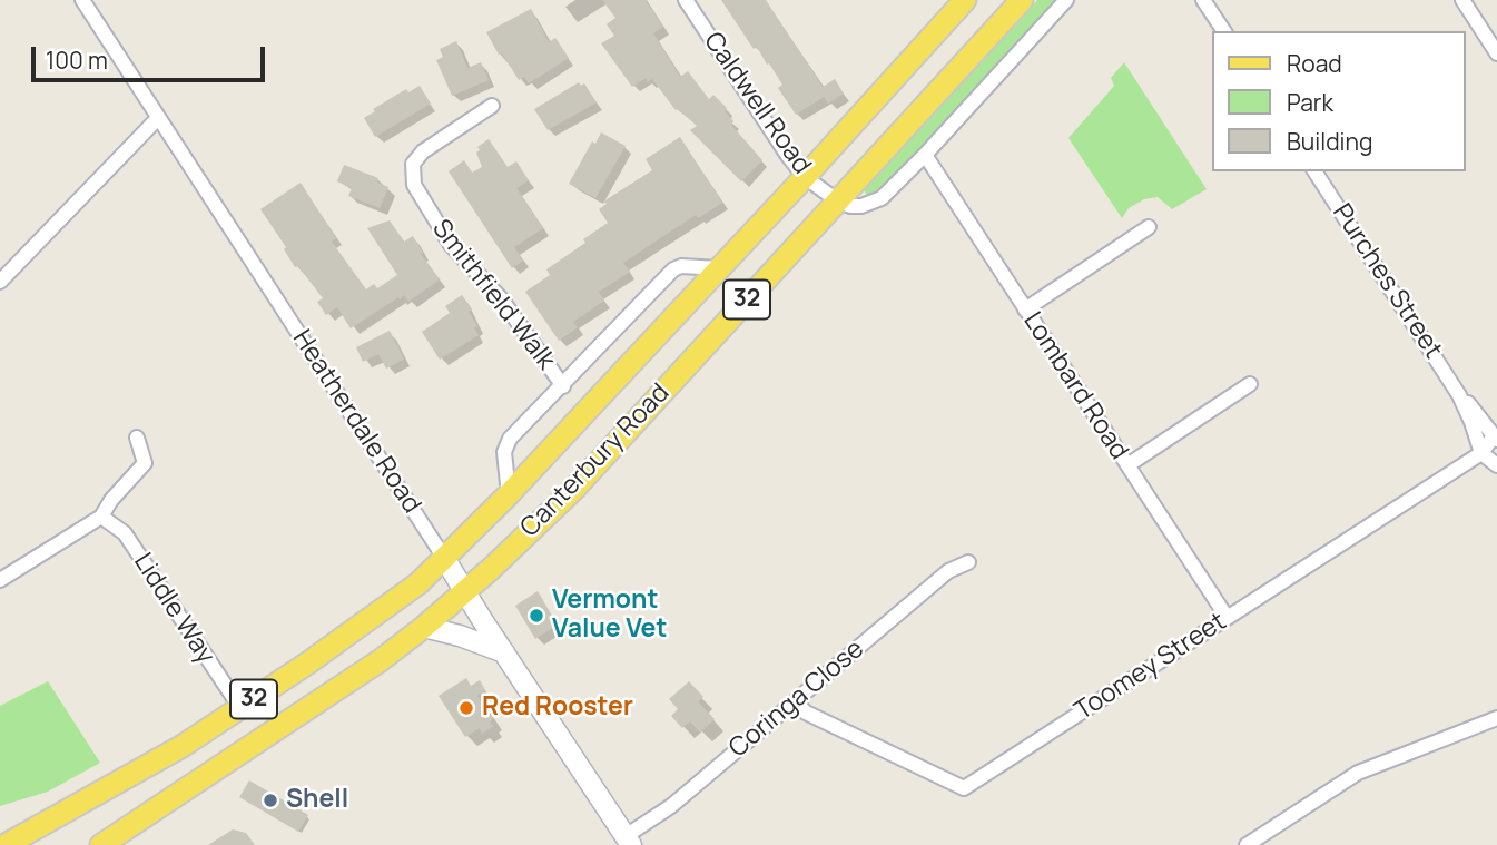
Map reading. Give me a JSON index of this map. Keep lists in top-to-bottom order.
{
  "streets": {
    "main road": ["32", "Heatherdale Road", "Canterbury Road"],
    "street": [
      "Caldwell Road",
      "Purches Street",
      "Smithfield Walk",
      "Lombard Road",
      "Liddle Way",
      "Toomey Street",
      "Coringa Close"
    ]
  },
  "crossings": [
    ["Caldwell Road", "Canterbury Road"],
    ["Purches Street", "Toomey Street"],
    ["Smithfield Walk", "Canterbury Road"],
    ["Lombard Road", "Toomey Street"],
    ["Heatherdale Road", "Canterbury Road"],
    ["Heatherdale Road", "Coringa Close"],
    ["Canterbury Road", "Liddle Way"],
    ["Toomey Street", "Coringa Close"]
  ],
  "places": ["Vermont Value Vet", "Red Rooster", "Shell"],
  "legend": ["Road", "Park", "Building"],
  "scale_bar": "100 m"
}
